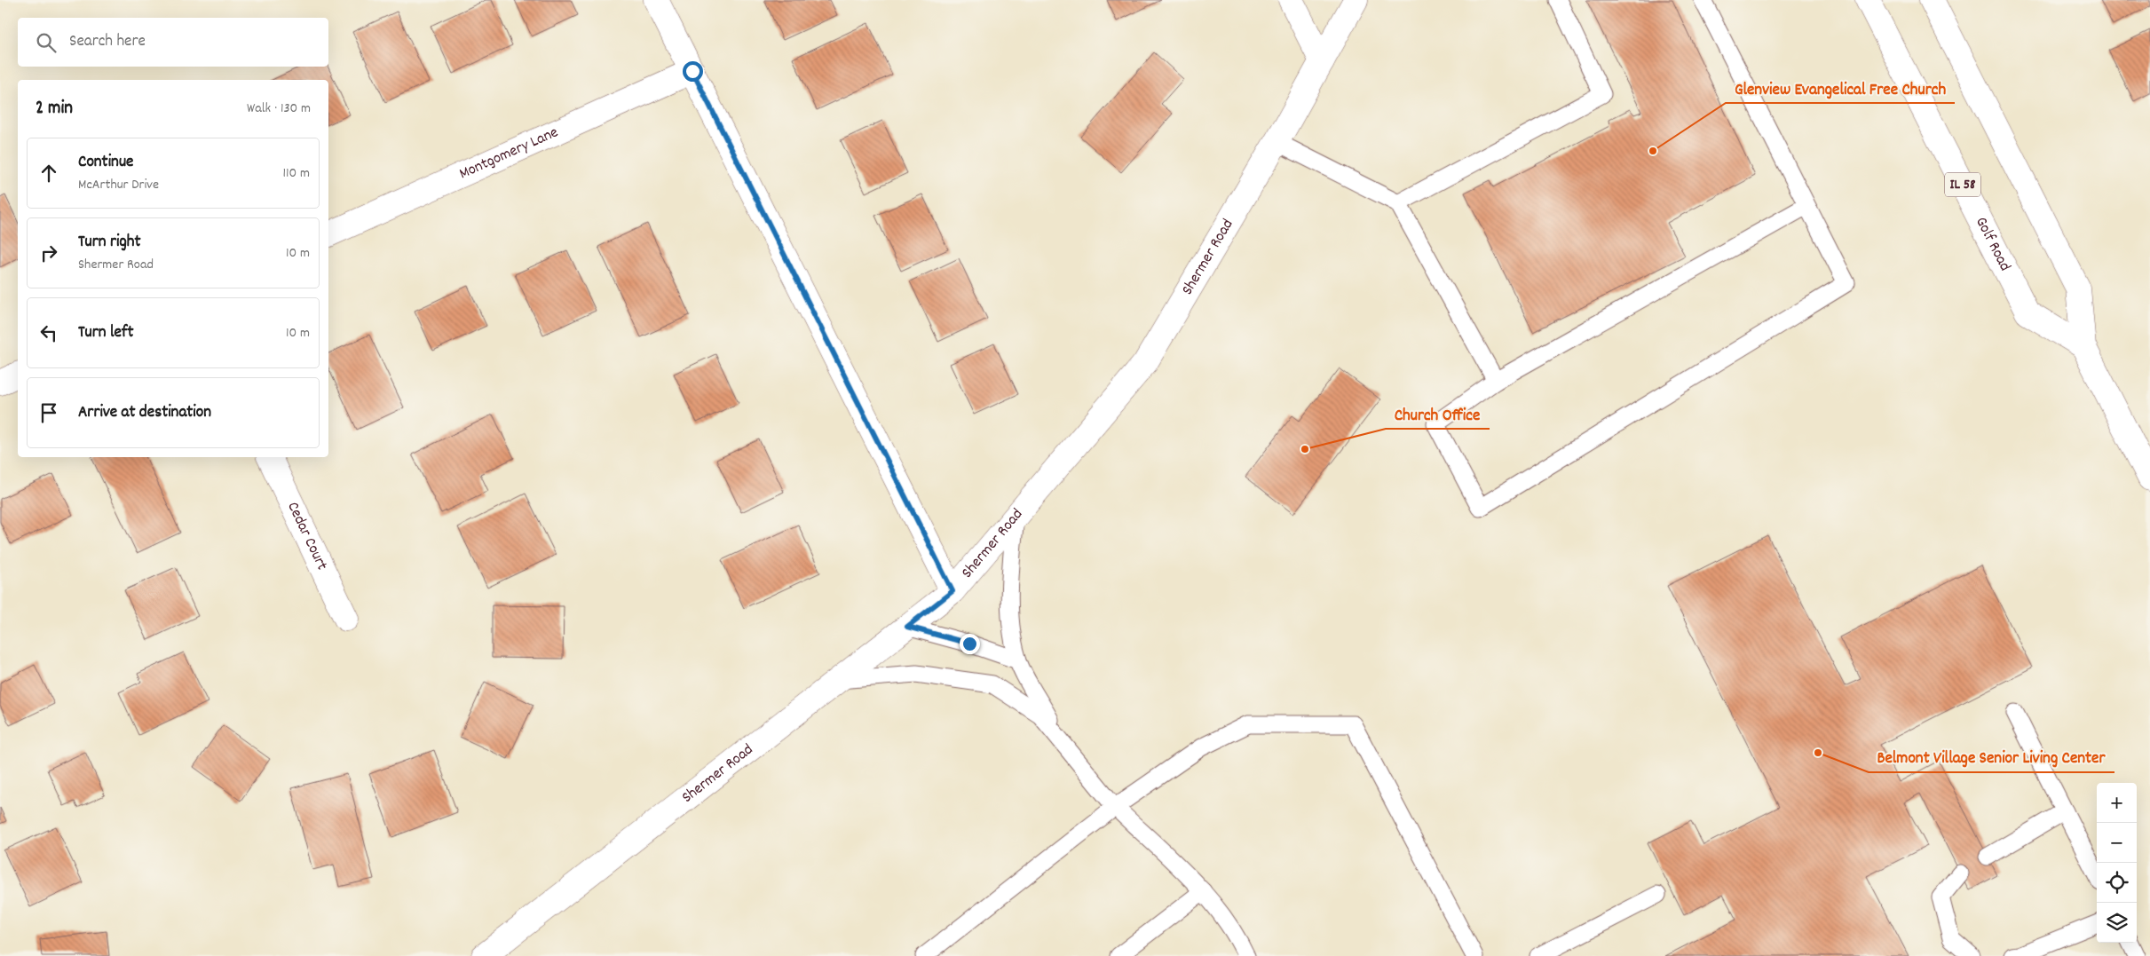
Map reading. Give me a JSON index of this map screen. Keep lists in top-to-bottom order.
{
  "streets": {
    "main road": [
      "Montgomery Lane",
      "IL 58",
      "Golf Road",
      "Shermer Road",
      "Cedar Court"
    ]
  },
  "places": ["Glenview Evangelical Free Church", "Church Office", "Belmont Village Senior Living Center"],
  "page": {
    "search": "Search here",
    "heading": ["2 min", "Walk · 130 m"],
    "list": [
      ["Continue", "McArthur Drive", "110 m"],
      ["Turn right", "Shermer Road", "10 m"],
      ["Turn left", "10 m"],
      "Arrive at destination"
    ],
    "map_buttons": ["+", "−"]
  }
}
